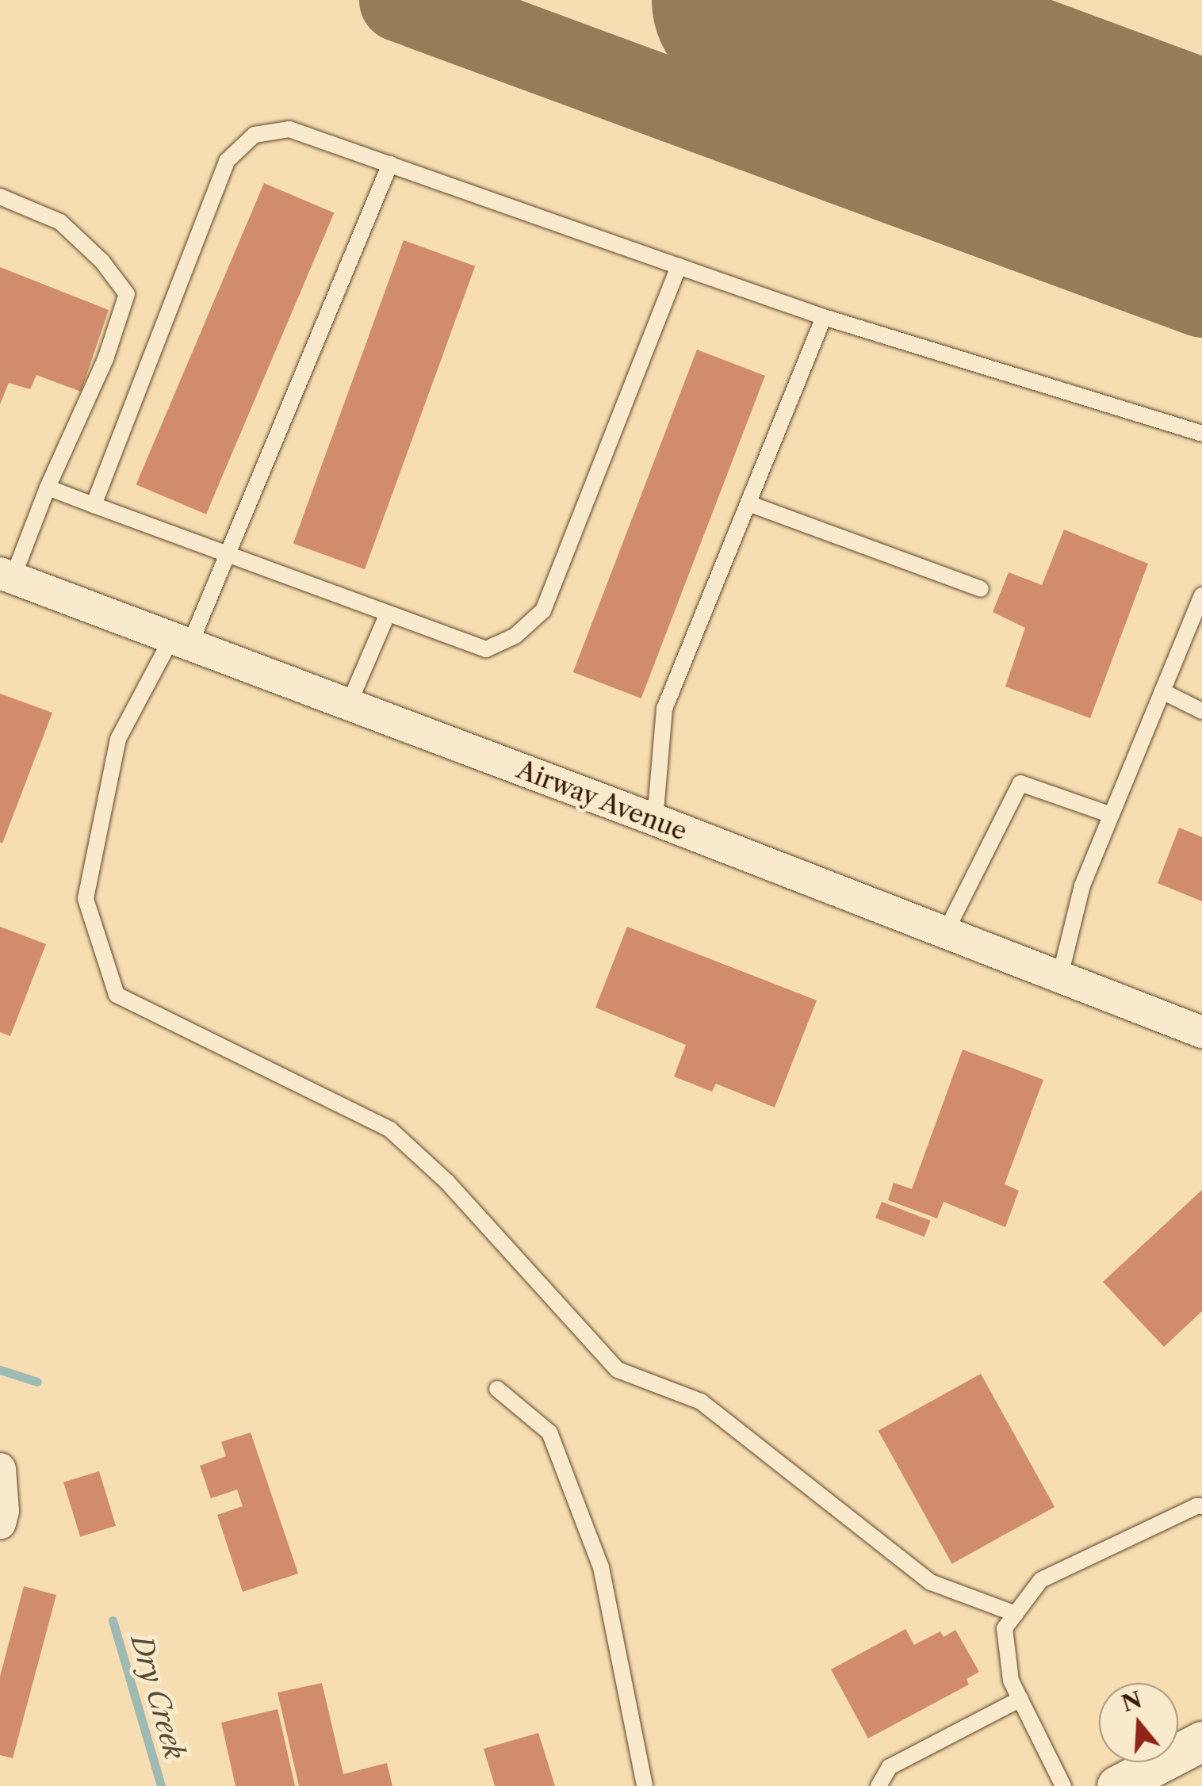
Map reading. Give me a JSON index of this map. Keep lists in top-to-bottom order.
{
  "streets": {
    "street": ["Airway Avenue"]
  },
  "water": ["Dry Creek"],
  "north": "top"
}
